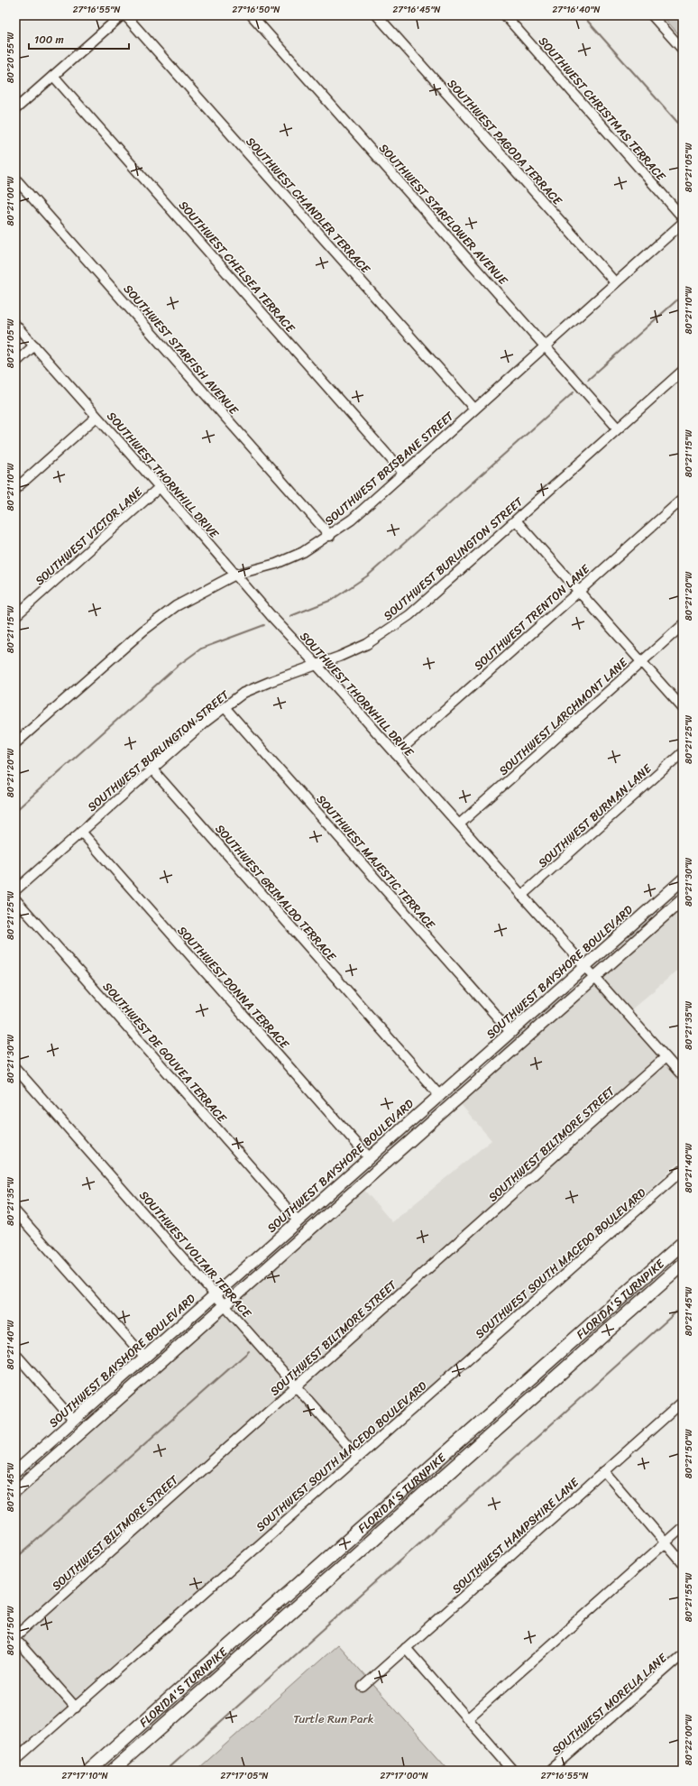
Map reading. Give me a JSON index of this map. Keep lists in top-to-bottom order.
{
  "streets": {
    "highway": ["FLORIDA'S TURNPIKE"],
    "main road": ["SOUTHWEST BAYSHORE BOULEVARD"],
    "street": [
      "SOUTHWEST CHRISTMAS TERRACE",
      "SOUTHWEST PAGODA TERRACE",
      "SOUTHWEST CHANDLER TERRACE",
      "SOUTHWEST STARFLOWER AVENUE",
      "SOUTHWEST CHELSEA TERRACE",
      "SOUTHWEST STARFISH AVENUE",
      "SOUTHWEST BRISBANE STREET",
      "SOUTHWEST THORNHILL DRIVE",
      "SOUTHWEST VICTOR LANE",
      "SOUTHWEST BURLINGTON STREET",
      "SOUTHWEST TRENTON LANE",
      "SOUTHWEST LARCHMONT LANE",
      "SOUTHWEST BURMAN LANE",
      "SOUTHWEST MAJESTIC TERRACE",
      "SOUTHWEST GRIMALDO TERRACE",
      "SOUTHWEST DONNA TERRACE",
      "SOUTHWEST DE GOUVEA TERRACE",
      "SOUTHWEST BILTMORE STREET",
      "SOUTHWEST VOLTAIR TERRACE",
      "SOUTHWEST SOUTH MACEDO BOULEVARD",
      "SOUTHWEST HAMPSHIRE LANE",
      "SOUTHWEST MORELIA LANE"
    ]
  },
  "crossings": [
    ["SOUTHWEST PAGODA TERRACE", "SOUTHWEST BRISBANE STREET"],
    ["SOUTHWEST CHANDLER TERRACE", "SOUTHWEST BRISBANE STREET"],
    ["SOUTHWEST STARFLOWER AVENUE", "SOUTHWEST BRISBANE STREET"],
    ["SOUTHWEST STARFLOWER AVENUE", "SOUTHWEST BURLINGTON STREET"],
    ["SOUTHWEST CHELSEA TERRACE", "SOUTHWEST BRISBANE STREET"],
    ["SOUTHWEST STARFISH AVENUE", "SOUTHWEST BRISBANE STREET"],
    ["SOUTHWEST BRISBANE STREET", "SOUTHWEST THORNHILL DRIVE"],
    ["SOUTHWEST THORNHILL DRIVE", "SOUTHWEST VICTOR LANE"],
    ["SOUTHWEST THORNHILL DRIVE", "SOUTHWEST BURLINGTON STREET"],
    ["SOUTHWEST THORNHILL DRIVE", "SOUTHWEST TRENTON LANE"],
    ["SOUTHWEST THORNHILL DRIVE", "SOUTHWEST LARCHMONT LANE"],
    ["SOUTHWEST THORNHILL DRIVE", "SOUTHWEST BURMAN LANE"],
    ["SOUTHWEST THORNHILL DRIVE", "SOUTHWEST BAYSHORE BOULEVARD"],
    ["SOUTHWEST THORNHILL DRIVE", "SOUTHWEST BILTMORE STREET"],
    ["SOUTHWEST BURLINGTON STREET", "SOUTHWEST MAJESTIC TERRACE"],
    ["SOUTHWEST BURLINGTON STREET", "SOUTHWEST GRIMALDO TERRACE"],
    ["SOUTHWEST BURLINGTON STREET", "SOUTHWEST DONNA TERRACE"],
    ["SOUTHWEST MAJESTIC TERRACE", "SOUTHWEST BAYSHORE BOULEVARD"],
    ["SOUTHWEST GRIMALDO TERRACE", "SOUTHWEST BAYSHORE BOULEVARD"],
    ["SOUTHWEST BAYSHORE BOULEVARD", "SOUTHWEST DONNA TERRACE"],
    ["SOUTHWEST BAYSHORE BOULEVARD", "SOUTHWEST DE GOUVEA TERRACE"],
    ["SOUTHWEST BAYSHORE BOULEVARD", "SOUTHWEST VOLTAIR TERRACE"],
    ["SOUTHWEST BILTMORE STREET", "SOUTHWEST VOLTAIR TERRACE"],
    ["SOUTHWEST VOLTAIR TERRACE", "SOUTHWEST SOUTH MACEDO BOULEVARD"]
  ],
  "parks": ["Turtle Run Park"],
  "scale_bar": "100 m",
  "coordinates": [
    "27°16'55\"N",
    "27°16'50\"N",
    "27°16'45\"N",
    "27°16'40\"N",
    "80°20'55\"W",
    "80°21'05\"W",
    "80°21'00\"W",
    "80°21'10\"W",
    "80°21'15\"W",
    "80°21'20\"W",
    "80°21'25\"W",
    "80°21'30\"W",
    "80°21'35\"W",
    "80°21'40\"W",
    "80°21'45\"W",
    "80°21'50\"W",
    "80°21'55\"W",
    "80°22'00\"W",
    "27°17'10\"N",
    "27°17'05\"N",
    "27°17'00\"N"
  ]
}
